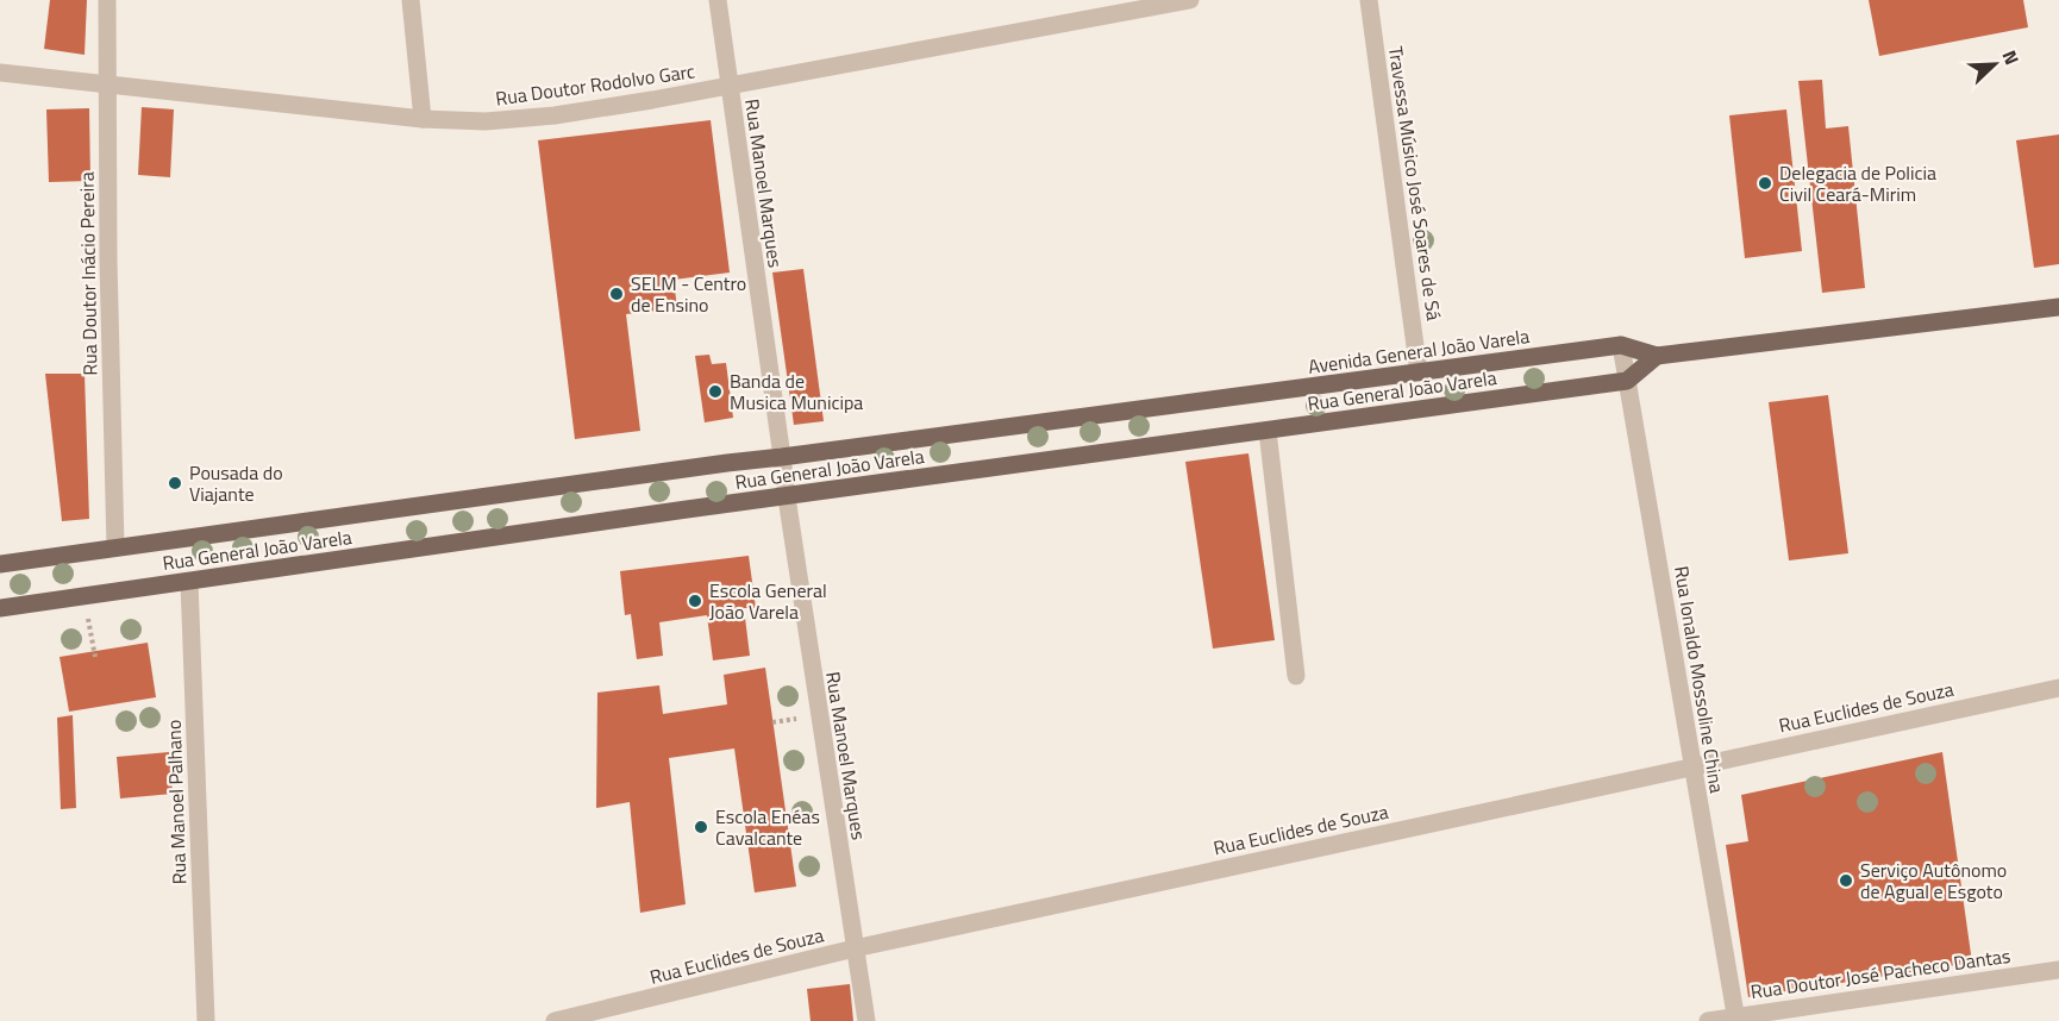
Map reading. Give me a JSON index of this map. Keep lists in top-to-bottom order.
{
  "streets": {
    "main road": ["Avenida General João Varela", "Rua General João Varela"],
    "street": [
      "Rua Doutor Rodolvo Garc",
      "Rua Manoel Marques",
      "Travessa Músico José Soares de Sá",
      "Rua Doutor Inácio Pereira",
      "Rua Ionaldo Mossoline China",
      "Rua Euclides de Souza",
      "Rua Manoel Palhano",
      "Rua Doutor José Pacheco Dantas"
    ]
  },
  "crossings": [
    ["Rua Doutor Rodolvo Garc", "Rua Manoel Marques"],
    ["Rua Doutor Rodolvo Garc", "Rua Doutor Inácio Pereira"],
    ["Rua Manoel Marques", "Avenida General João Varela"],
    ["Rua Manoel Marques", "Rua General João Varela"],
    ["Rua Manoel Marques", "Rua Euclides de Souza"],
    ["Travessa Músico José Soares de Sá", "Avenida General João Varela"],
    ["Rua Doutor Inácio Pereira", "Rua General João Varela"],
    ["Avenida General João Varela", "Rua General João Varela"],
    ["Avenida General João Varela", "Rua Ionaldo Mossoline China"],
    ["Rua General João Varela", "Rua Ionaldo Mossoline China"],
    ["Rua General João Varela", "Rua Manoel Palhano"],
    ["Rua Ionaldo Mossoline China", "Rua Euclides de Souza"],
    ["Rua Ionaldo Mossoline China", "Rua Doutor José Pacheco Dantas"]
  ],
  "places": [
    "Delegacia de Policia Civil Ceará-Mirim",
    "SELM - Centro de Ensino",
    "Banda de Musica Municipa",
    "Pousada do Viajante",
    "Escola General João Varela",
    "Escola Enéas Cavalcante",
    "Serviço Autônomo de Agual e Esgoto"
  ],
  "north": "top right"
}
